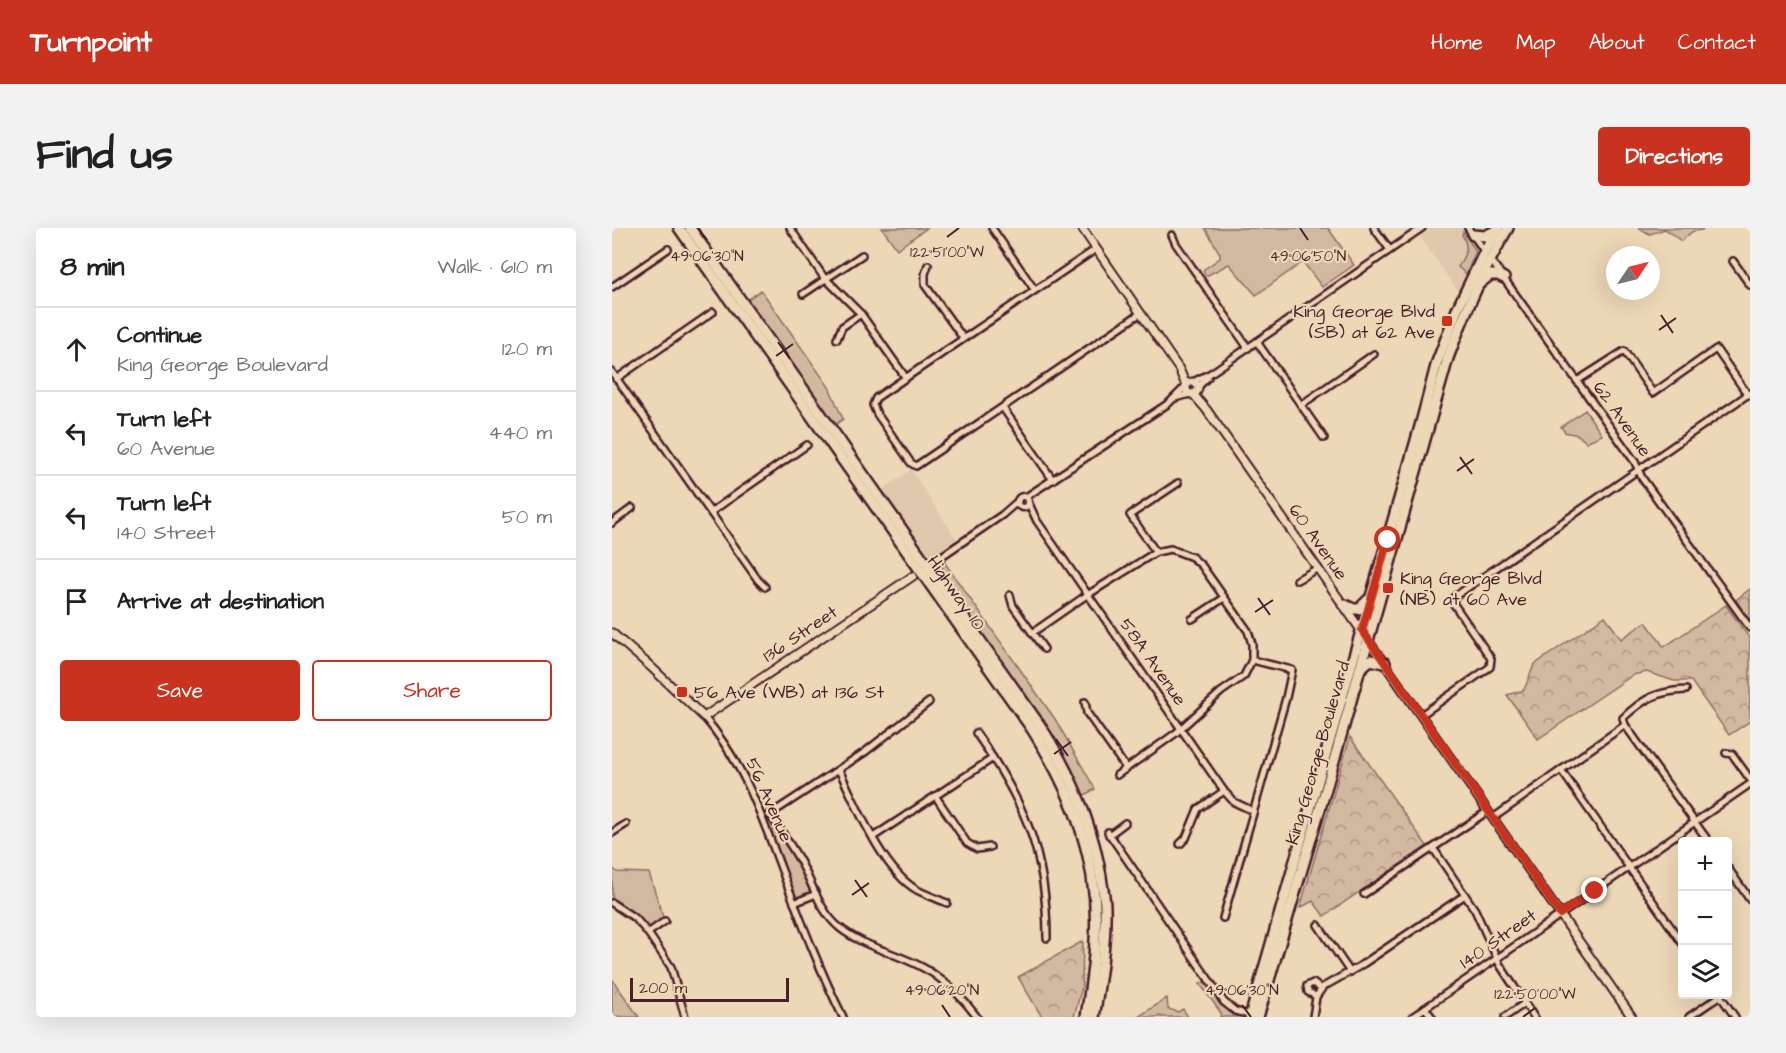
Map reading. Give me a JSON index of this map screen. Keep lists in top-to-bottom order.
{
  "streets": {
    "main road": ["Highway 10", "King George Boulevard"],
    "street": [
      "62 Avenue",
      "60 Avenue",
      "136 Street",
      "58A Avenue",
      "56 Avenue",
      "140 Street"
    ]
  },
  "crossings": [
    ["62 Avenue", "King George Boulevard"],
    ["60 Avenue", "King George Boulevard"],
    ["60 Avenue", "140 Street"],
    ["136 Street", "56 Avenue"]
  ],
  "places": {
    "transit": ["King George Blvd (SB) at 62 Ave", "King George Blvd (NB) at 60 Ave", "56 Ave (WB) at 136 St"]
  },
  "scale_bar": "200 m",
  "north": "top right",
  "page": {
    "header": "Turnpoint",
    "nav": [
      "Home",
      "Map",
      "About",
      "Contact"
    ],
    "title": "Find us",
    "buttons": [
      "Directions",
      ["Save", "Share"]
    ],
    "heading": ["8 min", "Walk · 610 m"],
    "list": [
      ["Continue", "King George Boulevard", "120 m"],
      ["Turn left", "60 Avenue", "440 m"],
      ["Turn left", "140 Street", "50 m"],
      "Arrive at destination"
    ],
    "map_buttons": ["+", "−"],
    "scale": "200 m"
  },
  "coordinates": [
    "122°51'00\"W",
    "49°06'30\"N",
    "49°06'50\"N",
    "49°06'20\"N",
    "122°50'00\"W"
  ]
}
